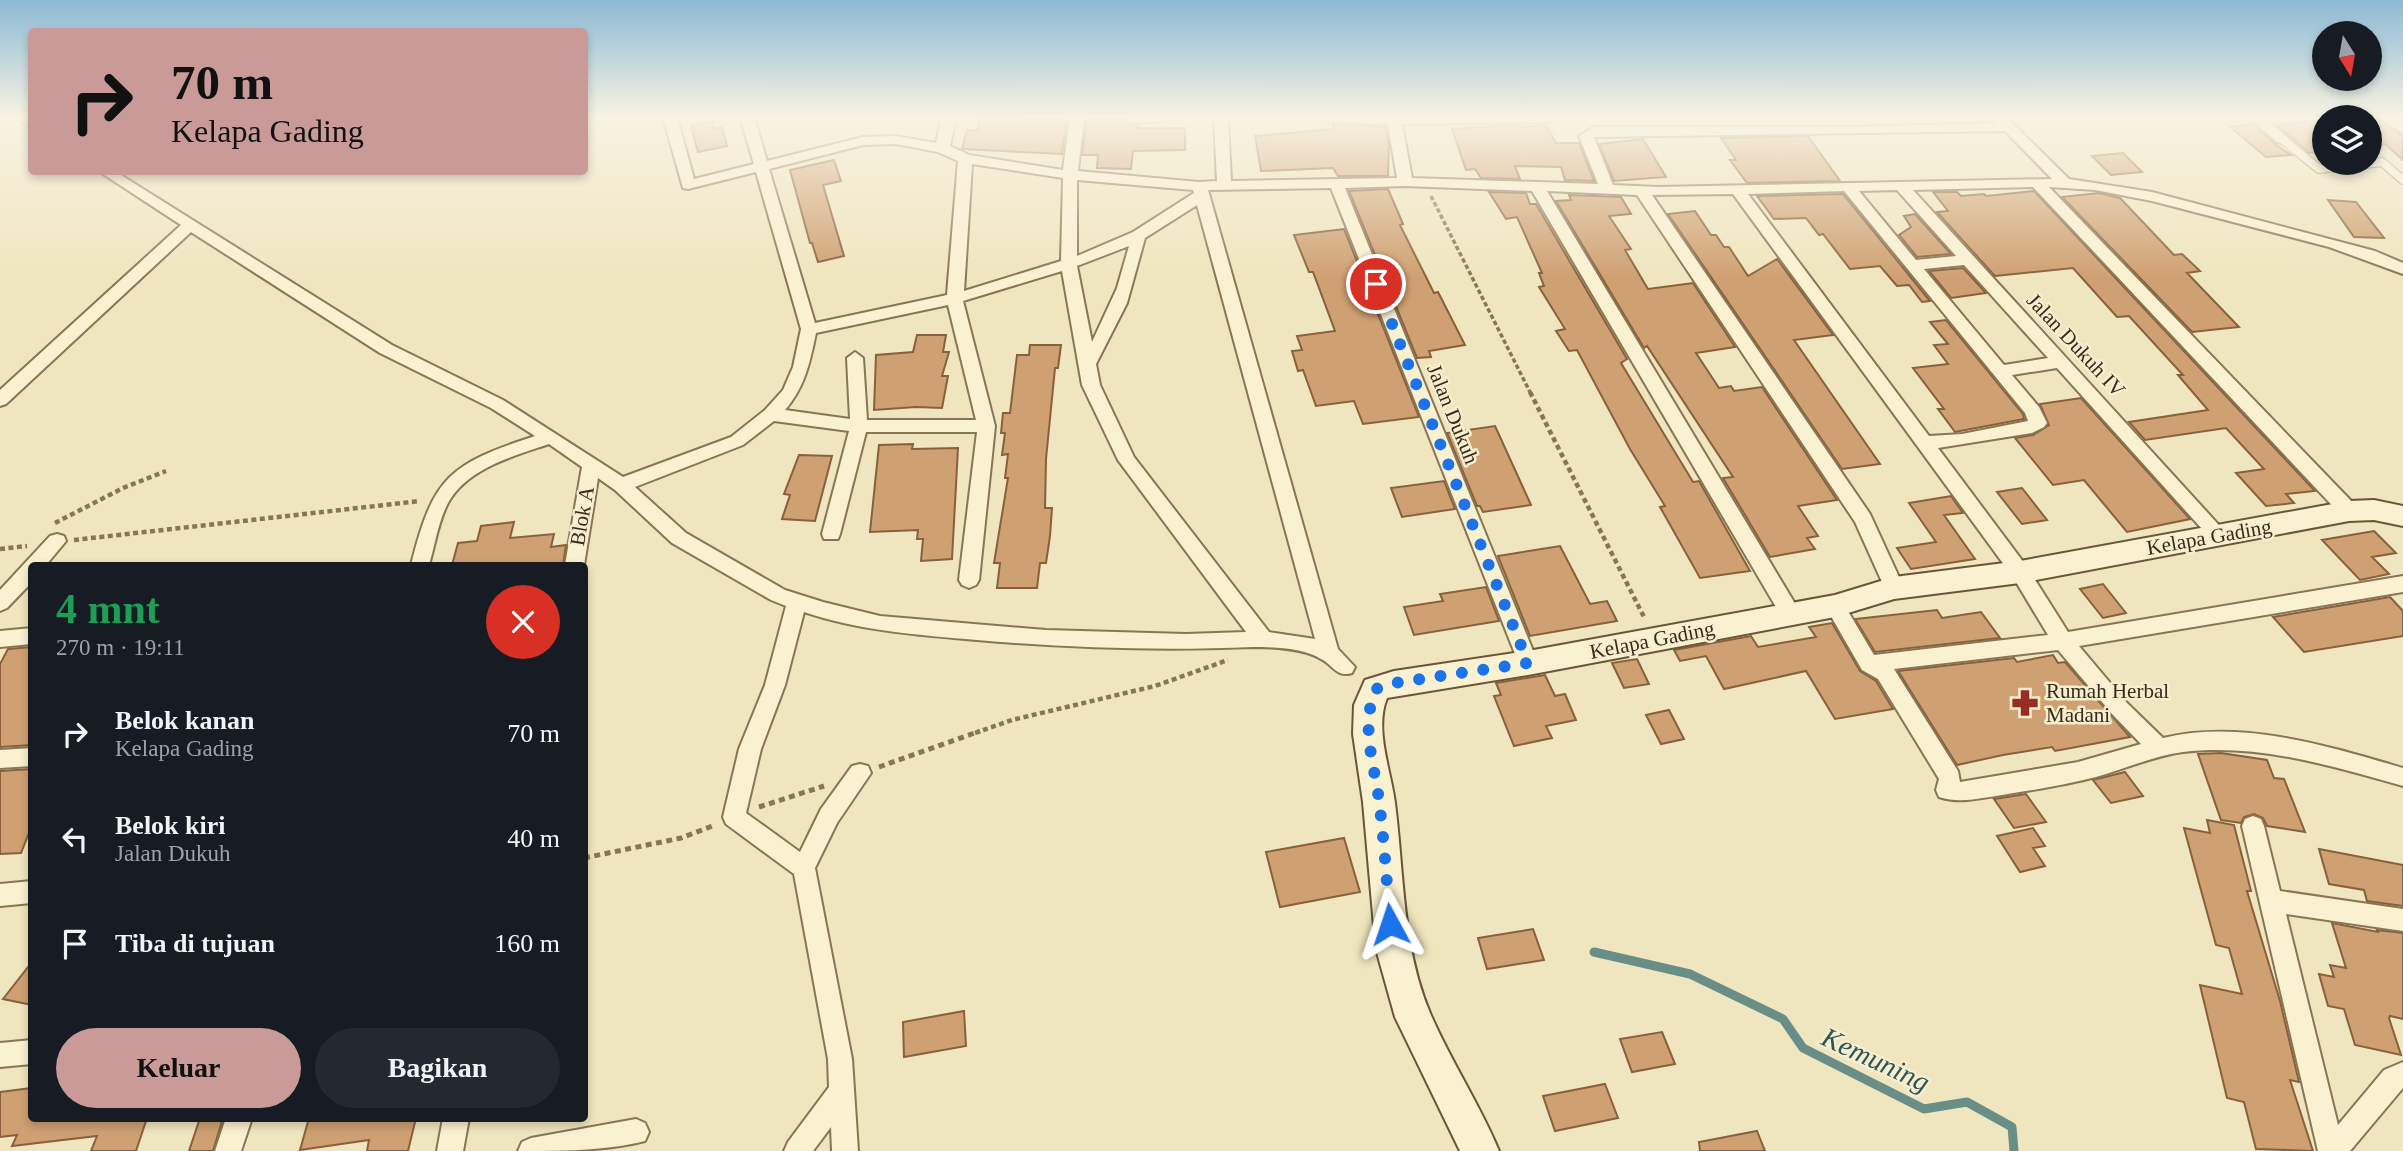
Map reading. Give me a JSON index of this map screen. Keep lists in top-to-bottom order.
{
  "streets": {
    "street": [
      "Jalan Dukuh IV",
      "Jalan Dukuh",
      "Blok A",
      "Kelapa Gading"
    ]
  },
  "crossings": [
    ["Jalan Dukuh IV", "Kelapa Gading"],
    ["Jalan Dukuh", "Kelapa Gading"]
  ],
  "water": ["Kemuning"],
  "places": {
    "pharmacy": ["Rumah Herbal Madani"]
  },
  "north": "bottom",
  "page": {
    "turn": ["70 m", "Kelapa Gading"],
    "heading": ["4 mnt", "270 m · 19:11"],
    "list": [
      {
        "name": "Belok kanan",
        "note": "Kelapa Gading",
        "value": "70 m"
      },
      {
        "name": "Belok kiri",
        "note": "Jalan Dukuh",
        "value": "40 m"
      },
      {
        "name": "Tiba di tujuan",
        "value": "160 m"
      }
    ],
    "buttons": ["Keluar", "Bagikan"]
  }
}
